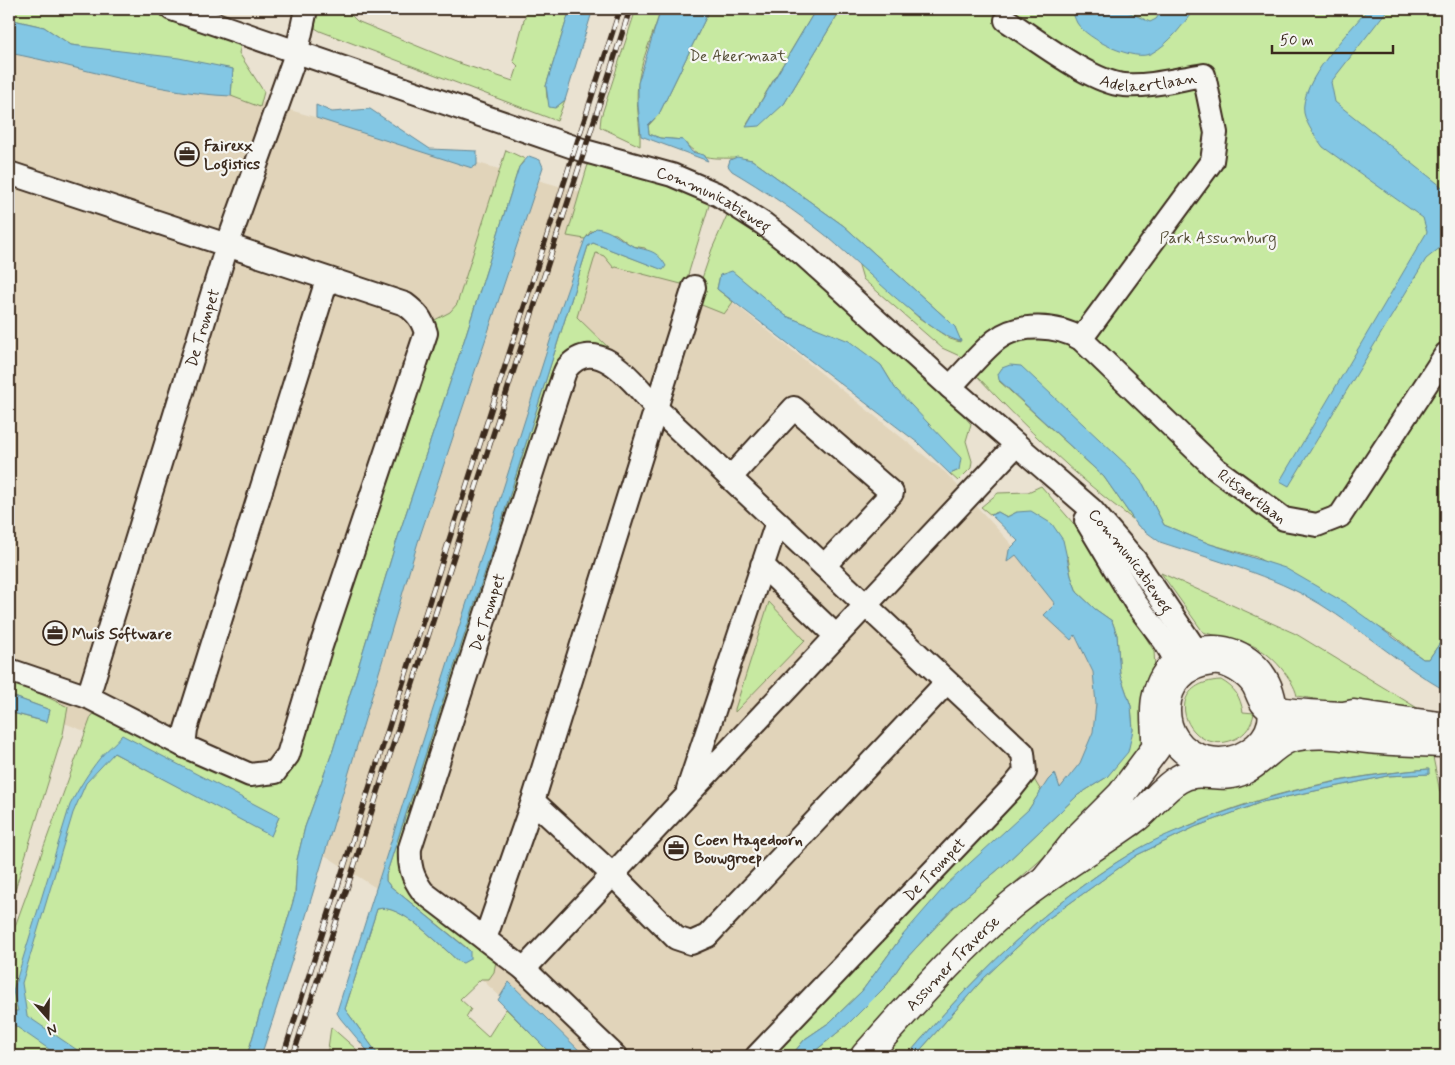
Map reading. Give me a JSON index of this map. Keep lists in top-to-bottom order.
{
  "streets": {
    "main road": ["Assumer Traverse"],
    "street": [
      "Adelaertlaan",
      "Communicatieweg",
      "De Trompet",
      "Ritsaertlaan"
    ]
  },
  "crossings": [
    ["Adelaertlaan", "Ritsaertlaan"],
    ["Communicatieweg", "De Trompet"],
    ["Communicatieweg", "Assumer Traverse"]
  ],
  "parks": ["De Akermaat", "Park Assumburg"],
  "places": {
    "office": ["Fairexx Logistics", "Muis Software", "Coen Hagedoorn Bouwgroep"]
  },
  "scale_bar": "50 m",
  "north": "bottom"
}
